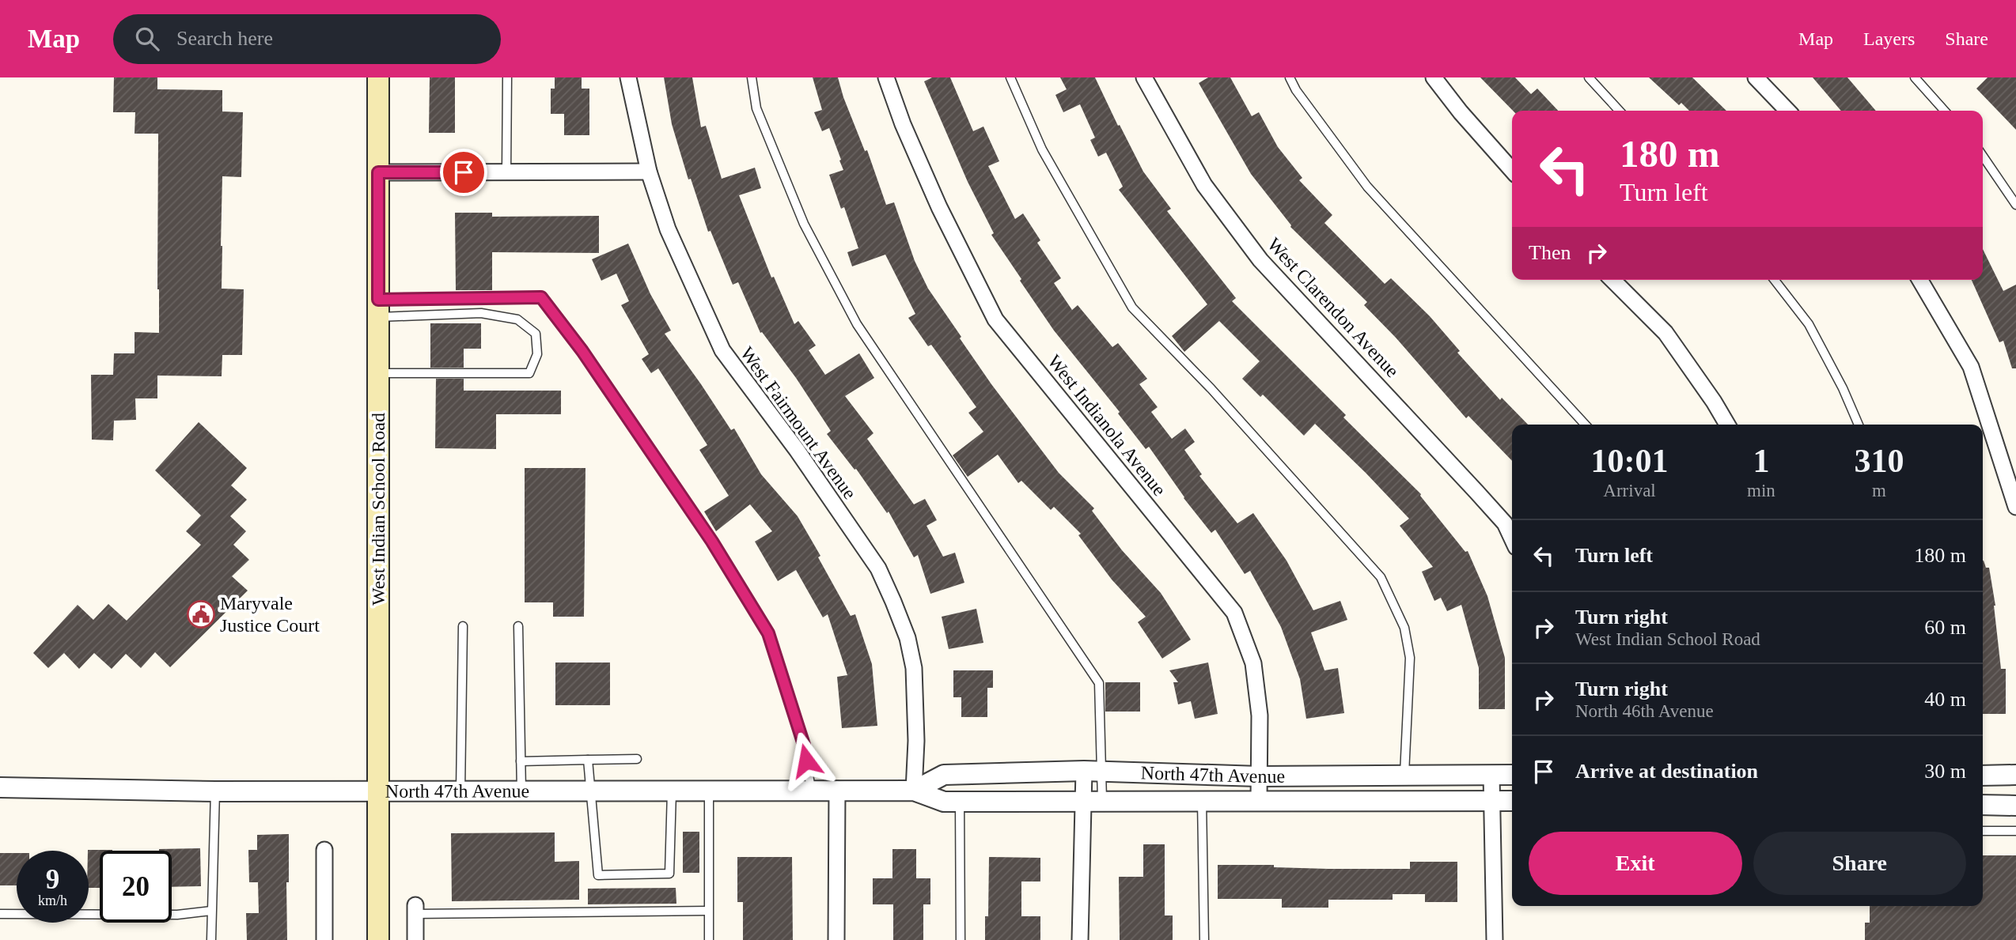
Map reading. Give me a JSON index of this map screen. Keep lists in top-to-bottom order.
{
  "streets": {
    "main road": ["West Indian School Road"],
    "street": [
      "West Clarendon Avenue",
      "West Fairmount Avenue",
      "West Indianola Avenue",
      "North 47th Avenue"
    ]
  },
  "crossings": [
    ["West Fairmount Avenue", "North 47th Avenue"],
    ["West Indianola Avenue", "North 47th Avenue"],
    ["West Indian School Road", "North 47th Avenue"]
  ],
  "places": {
    "public building": ["Maryvale Justice Court"]
  },
  "page": {
    "header": "Map",
    "search": "Search here",
    "nav": ["Map", "Layers", "Share"],
    "turn": ["180 m", "Turn left"],
    "then": "Then",
    "eta": [
      "10:01",
      "Arrival",
      "1",
      "min",
      "310",
      "m"
    ],
    "list": [
      {
        "name": "Turn left",
        "value": "180 m"
      },
      {
        "name": "Turn right",
        "note": "West Indian School Road",
        "value": "60 m"
      },
      {
        "name": "Turn right",
        "note": "North 46th Avenue",
        "value": "40 m"
      },
      {
        "name": "Arrive at destination",
        "value": "30 m"
      }
    ],
    "buttons": ["Exit", "Share"],
    "speed": "9 km/h",
    "limit": "20"
  }
}
